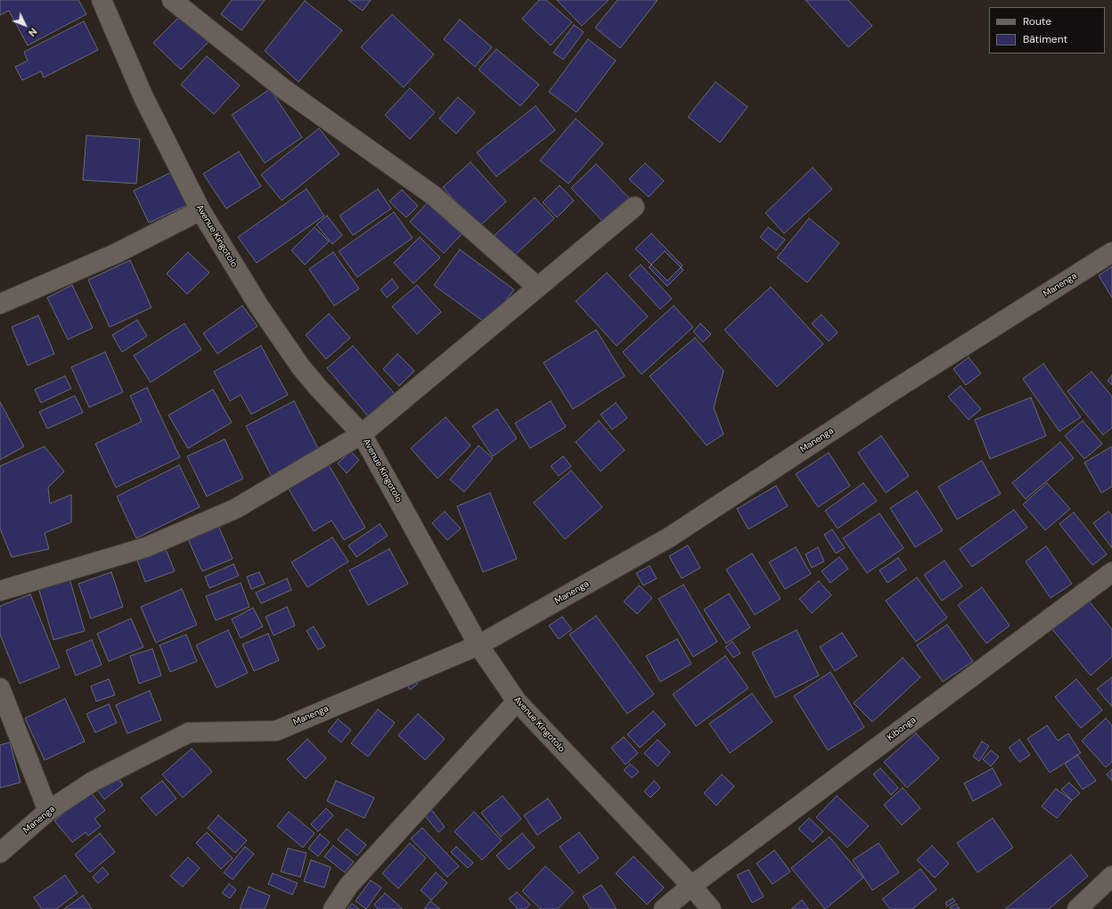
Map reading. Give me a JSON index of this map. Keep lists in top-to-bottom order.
{
  "streets": {
    "street": ["Avenue Kingotolo", "Manenga", "Kibonga"]
  },
  "crossings": [
    ["Avenue Kingotolo", "Manenga"],
    ["Avenue Kingotolo", "Kibonga"]
  ],
  "legend": ["Route", "Bâtiment"],
  "north": "bottom right"
}
